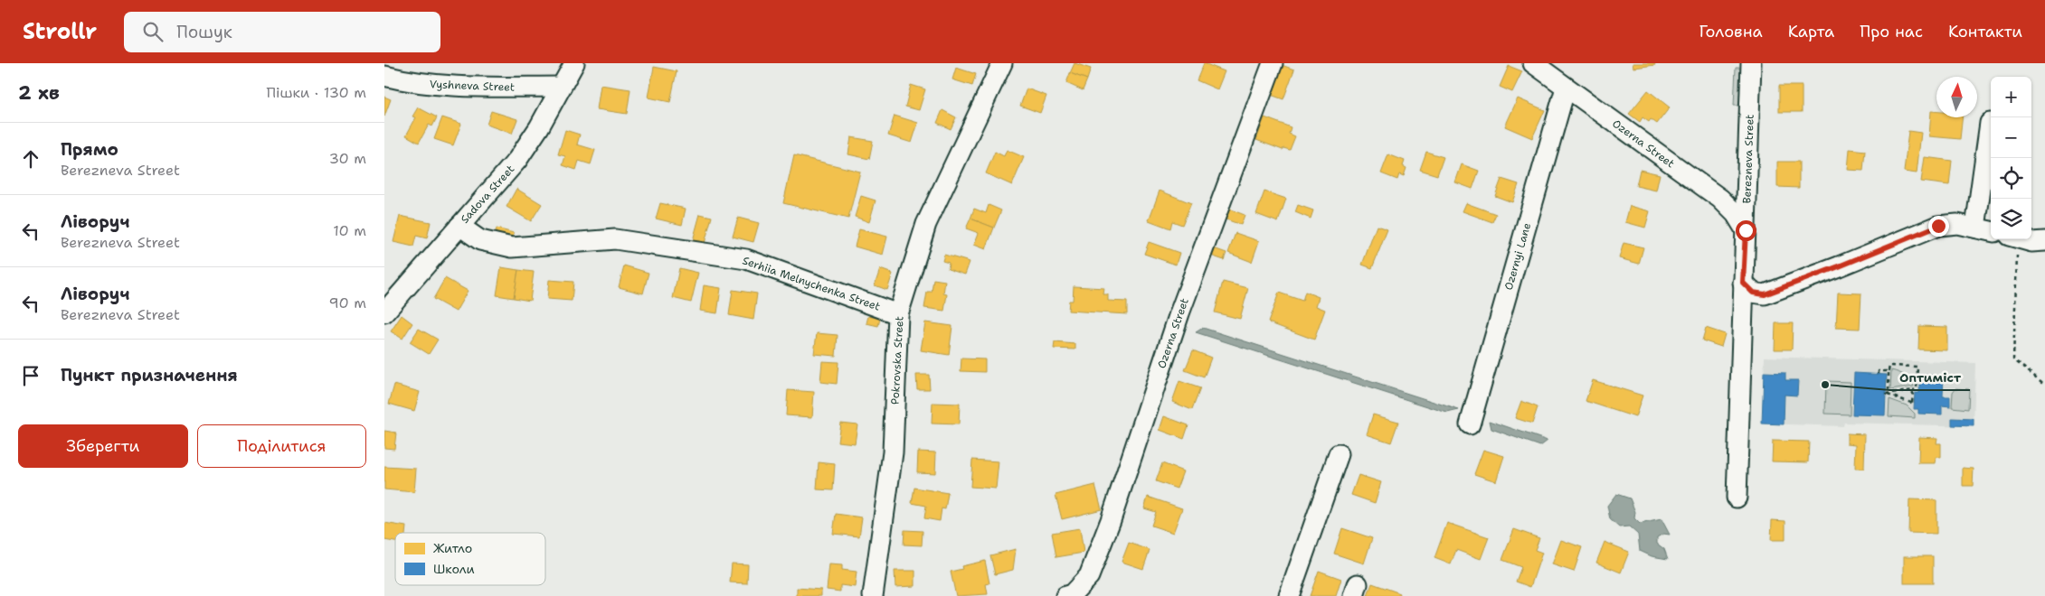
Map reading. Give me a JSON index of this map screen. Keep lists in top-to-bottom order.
{
  "streets": {
    "street": [
      "Vyshneva Street",
      "Ozerna Street",
      "Berezneva Street",
      "Sadova Street",
      "Ozernyi Lane",
      "Serhiia Melnychenka Street",
      "Pokrovska Street"
    ]
  },
  "crossings": [
    ["Vyshneva Street", "Sadova Street"],
    ["Ozerna Street", "Berezneva Street"],
    ["Ozerna Street", "Ozernyi Lane"],
    ["Sadova Street", "Serhiia Melnychenka Street"],
    ["Serhiia Melnychenka Street", "Pokrovska Street"]
  ],
  "places": ["Оптиміст"],
  "legend": ["Житло", "Школи"],
  "north": "top",
  "page": {
    "header": "Strollr",
    "search": "Пошук",
    "nav": [
      "Головна",
      "Карта",
      "Про нас",
      "Контакти"
    ],
    "heading": ["2 хв", "Пішки · 130 m"],
    "map_buttons": ["+", "−"],
    "list": [
      ["Прямо", "Berezneva Street", "30 m"],
      ["Ліворуч", "Berezneva Street", "10 m"],
      ["Ліворуч", "Berezneva Street", "90 m"],
      "Пункт призначення"
    ],
    "buttons": ["Зберегти", "Поділитися"]
  }
}
